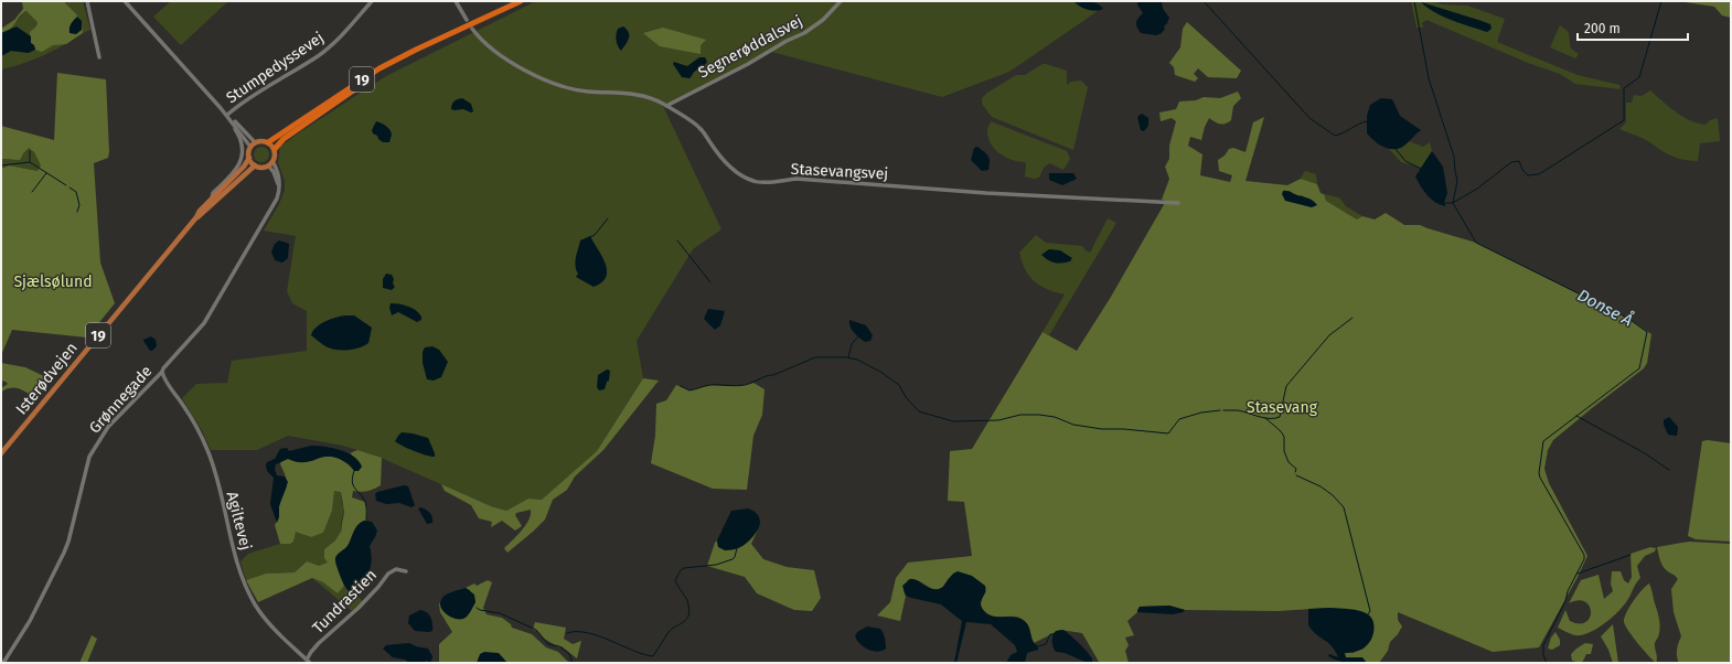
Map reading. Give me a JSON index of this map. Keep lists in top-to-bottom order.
{
  "streets": {
    "highway": ["19"],
    "main road": ["Isterødvejen"],
    "street": [
      "Segnerøddalsvej",
      "Stumpedyssevej",
      "Stasevangsvej",
      "Grønnegade",
      "Agiltevej",
      "Tundrastien"
    ]
  },
  "crossings": [
    ["Segnerøddalsvej", "Stasevangsvej"],
    ["19", "Isterødvejen"],
    ["19", "Grønnegade"],
    ["Isterødvejen", "Grønnegade"],
    ["Grønnegade", "Agiltevej"],
    ["Agiltevej", "Tundrastien"]
  ],
  "water": ["Donse Å"],
  "parks": ["Sjælsølund", "Stasevang"],
  "scale_bar": "200 m"
}
